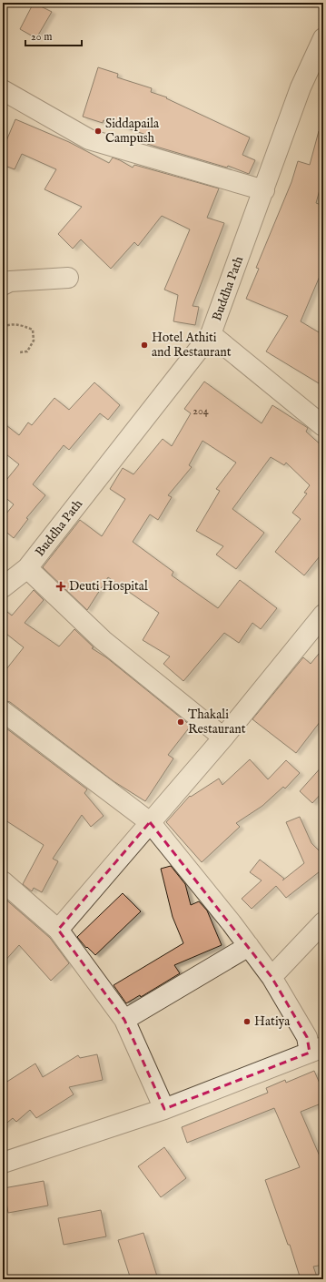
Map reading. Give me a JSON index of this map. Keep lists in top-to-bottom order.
{
  "streets": {
    "street": ["Buddha Path"]
  },
  "places": {
    "other": [
      "Siddapaila Campush",
      "Hotel Athiti and Restaurant",
      "Thakali Restaurant",
      "Hatiya"
    ],
    "health": ["Deuti Hospital"]
  },
  "house_numbers": ["204"],
  "scale_bar": "20 m"
}
